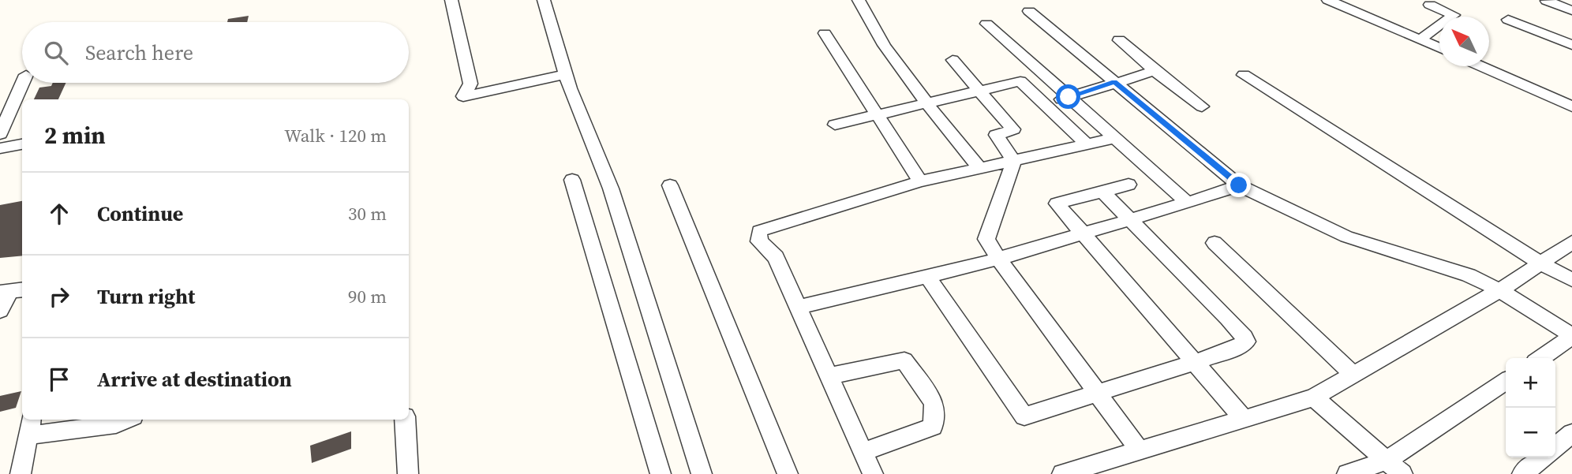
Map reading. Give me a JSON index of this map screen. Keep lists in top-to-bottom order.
{
  "north": "top left",
  "page": {
    "search": "Search here",
    "heading": ["2 min", "Walk · 120 m"],
    "list": [
      ["Continue", "30 m"],
      ["Turn right", "90 m"],
      "Arrive at destination"
    ],
    "map_buttons": ["+", "−"]
  }
}
